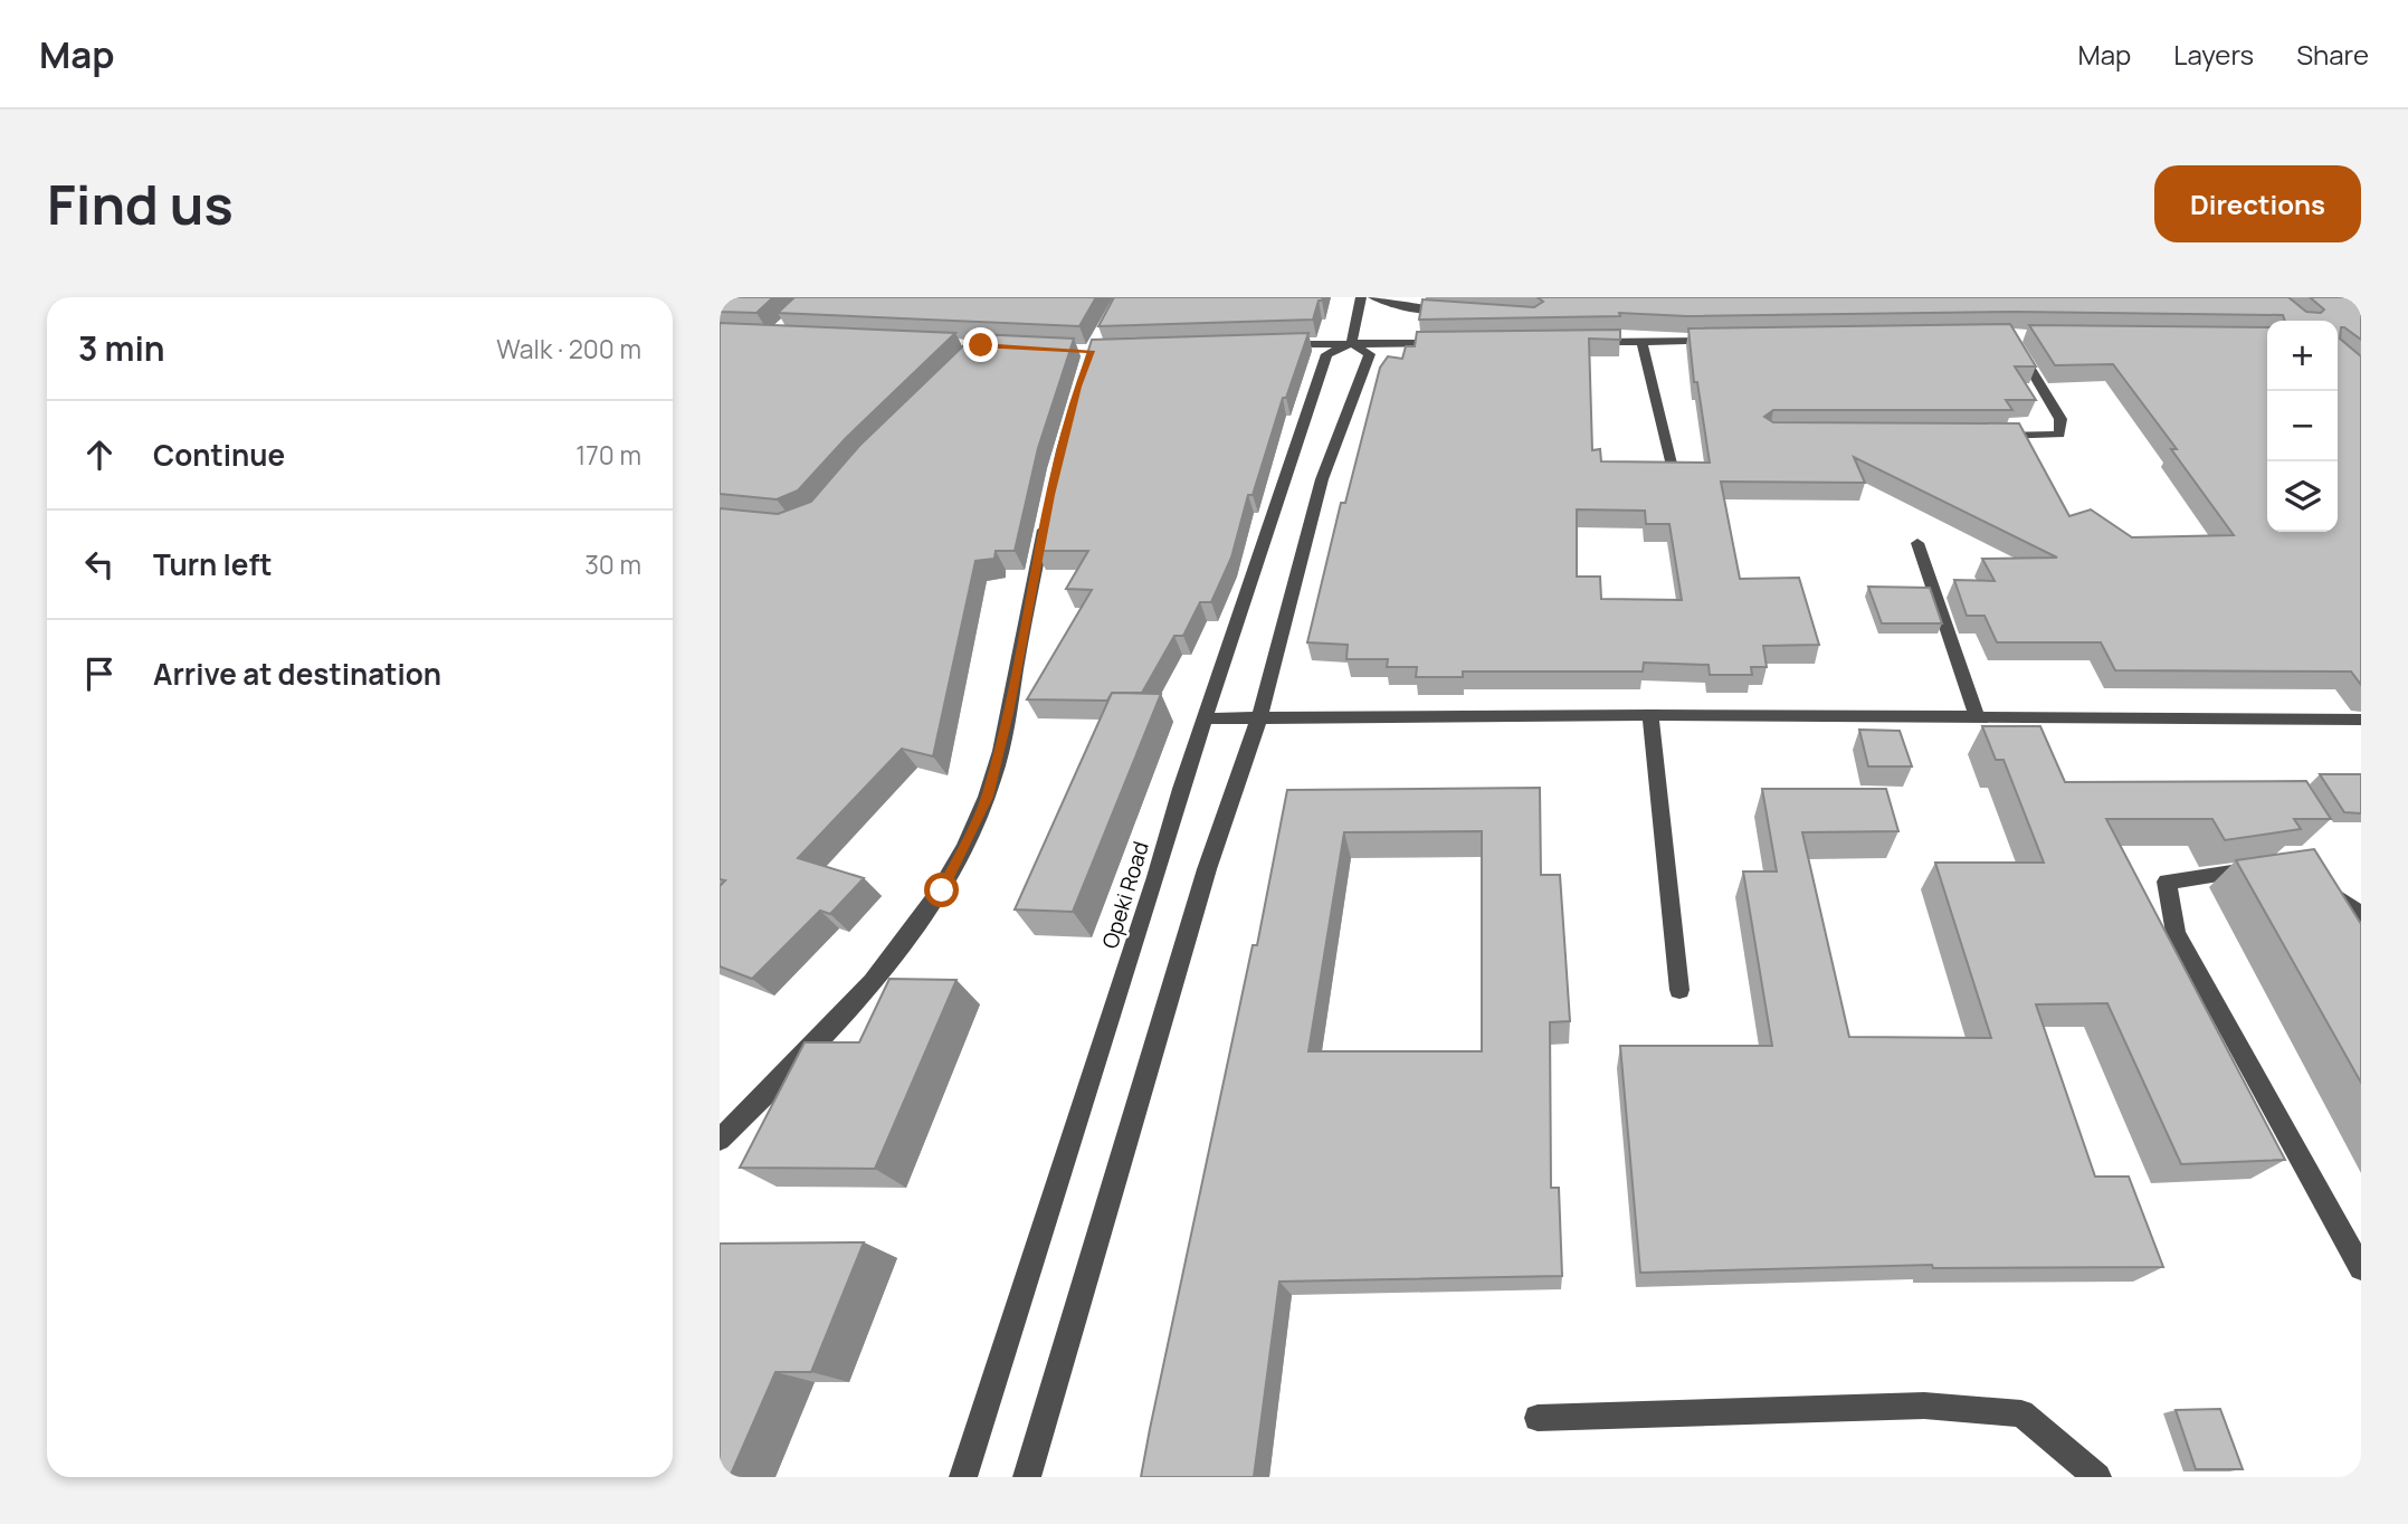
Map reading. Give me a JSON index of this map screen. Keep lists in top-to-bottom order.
{
  "streets": {
    "street": ["Opeki Road"]
  },
  "page": {
    "header": "Map",
    "nav": ["Map", "Layers", "Share"],
    "buttons": "Directions",
    "title": "Find us",
    "heading": ["3 min", "Walk · 200 m"],
    "map_buttons": ["+", "−"],
    "list": [
      ["Continue", "170 m"],
      ["Turn left", "30 m"],
      "Arrive at destination"
    ]
  }
}
